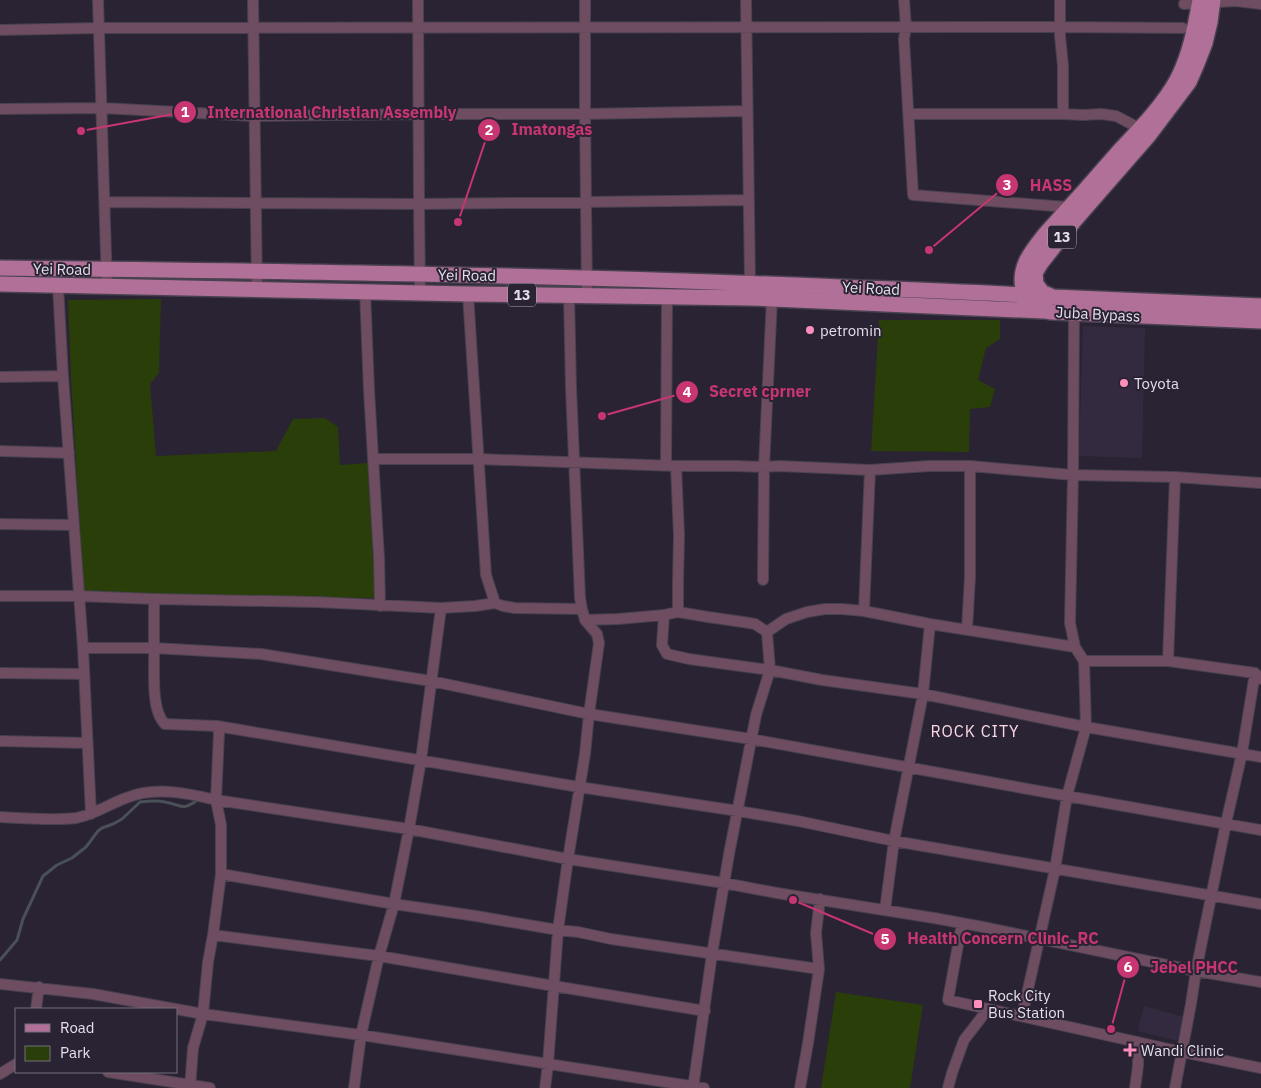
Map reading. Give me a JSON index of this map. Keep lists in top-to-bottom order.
{
  "streets": {
    "main road": ["13", "Yei Road", "Juba Bypass"]
  },
  "crossings": [
    ["Yei Road", "Juba Bypass"]
  ],
  "districts": ["ROCK CITY"],
  "places": {
    "other": [
      "International Christian Assembly",
      "Imatongas",
      "HASS",
      "petromin",
      "Toyota",
      "Secret cprner",
      "Health Concern Clinic_RC",
      "Jebel PHCC"
    ],
    "transit": ["Rock City Bus Station"],
    "health": ["Wandi Clinic"]
  },
  "legend": ["Road", "Park"]
}
